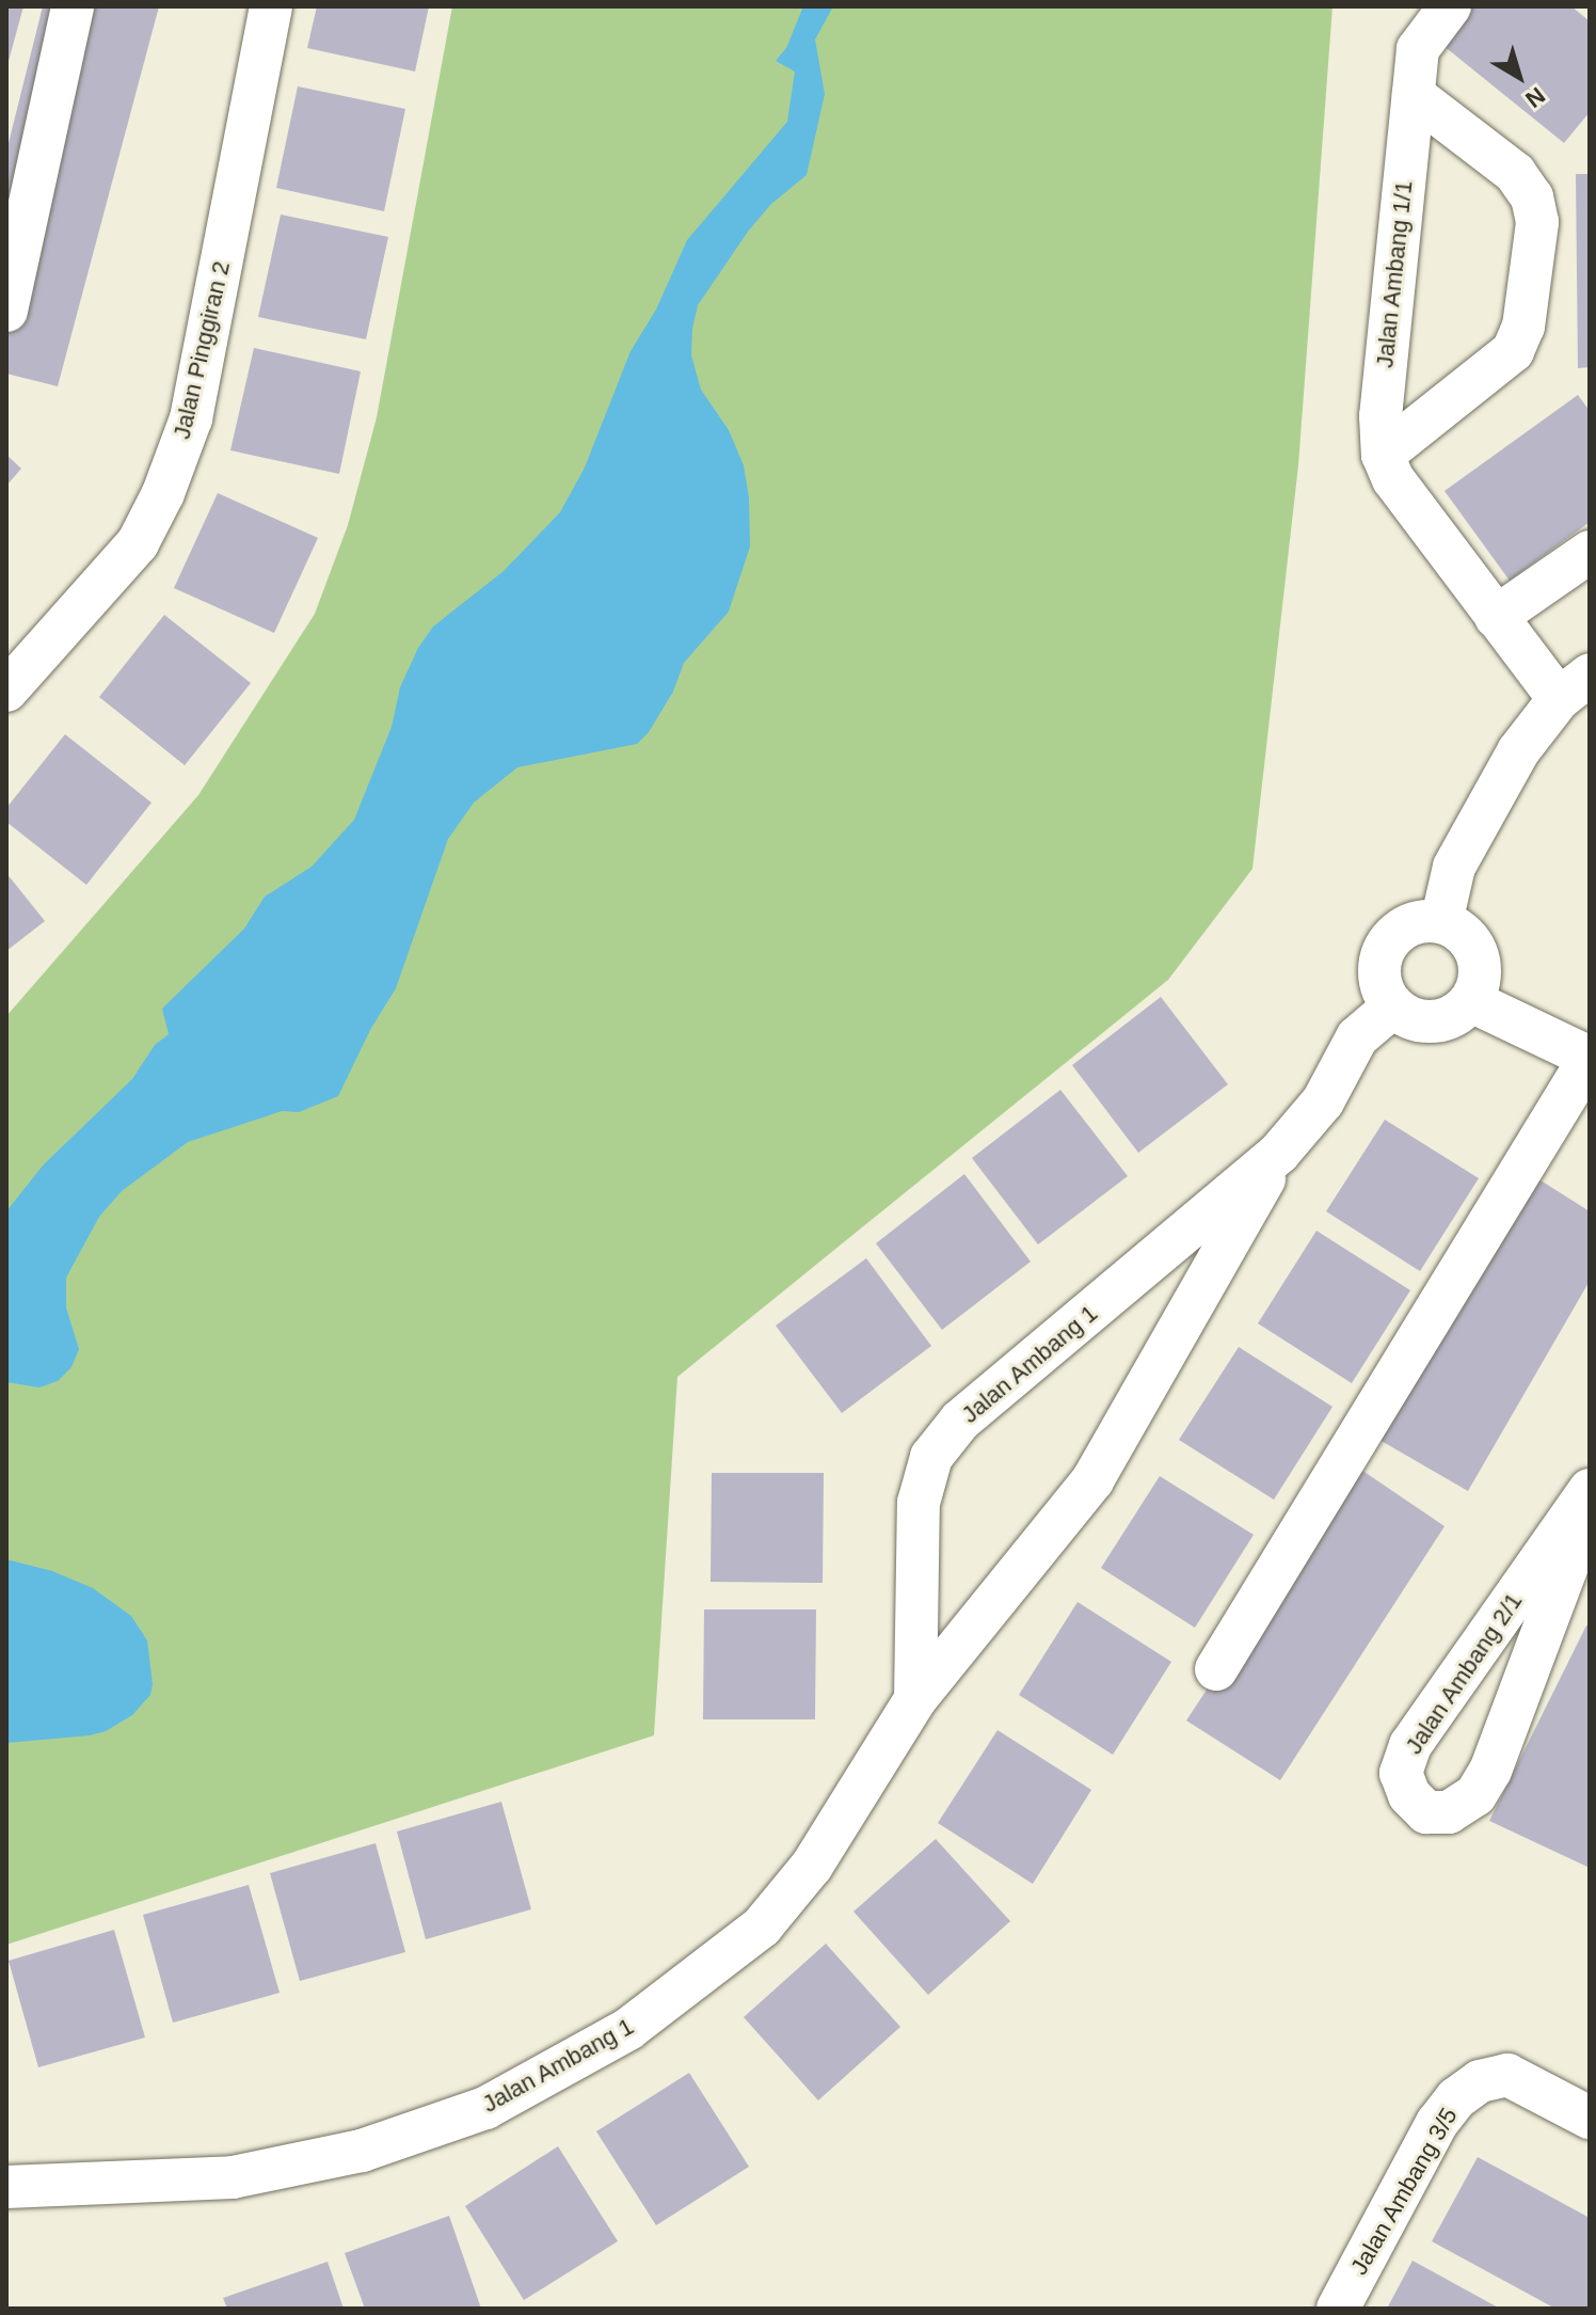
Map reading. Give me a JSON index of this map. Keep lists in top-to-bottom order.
{
  "streets": {
    "street": [
      "Jalan Ambang 1/1",
      "Jalan Pinggiran 2",
      "Jalan Ambang 1",
      "Jalan Ambang 2/1",
      "Jalan Ambang 3/5"
    ]
  },
  "north": "bottom right"
}
